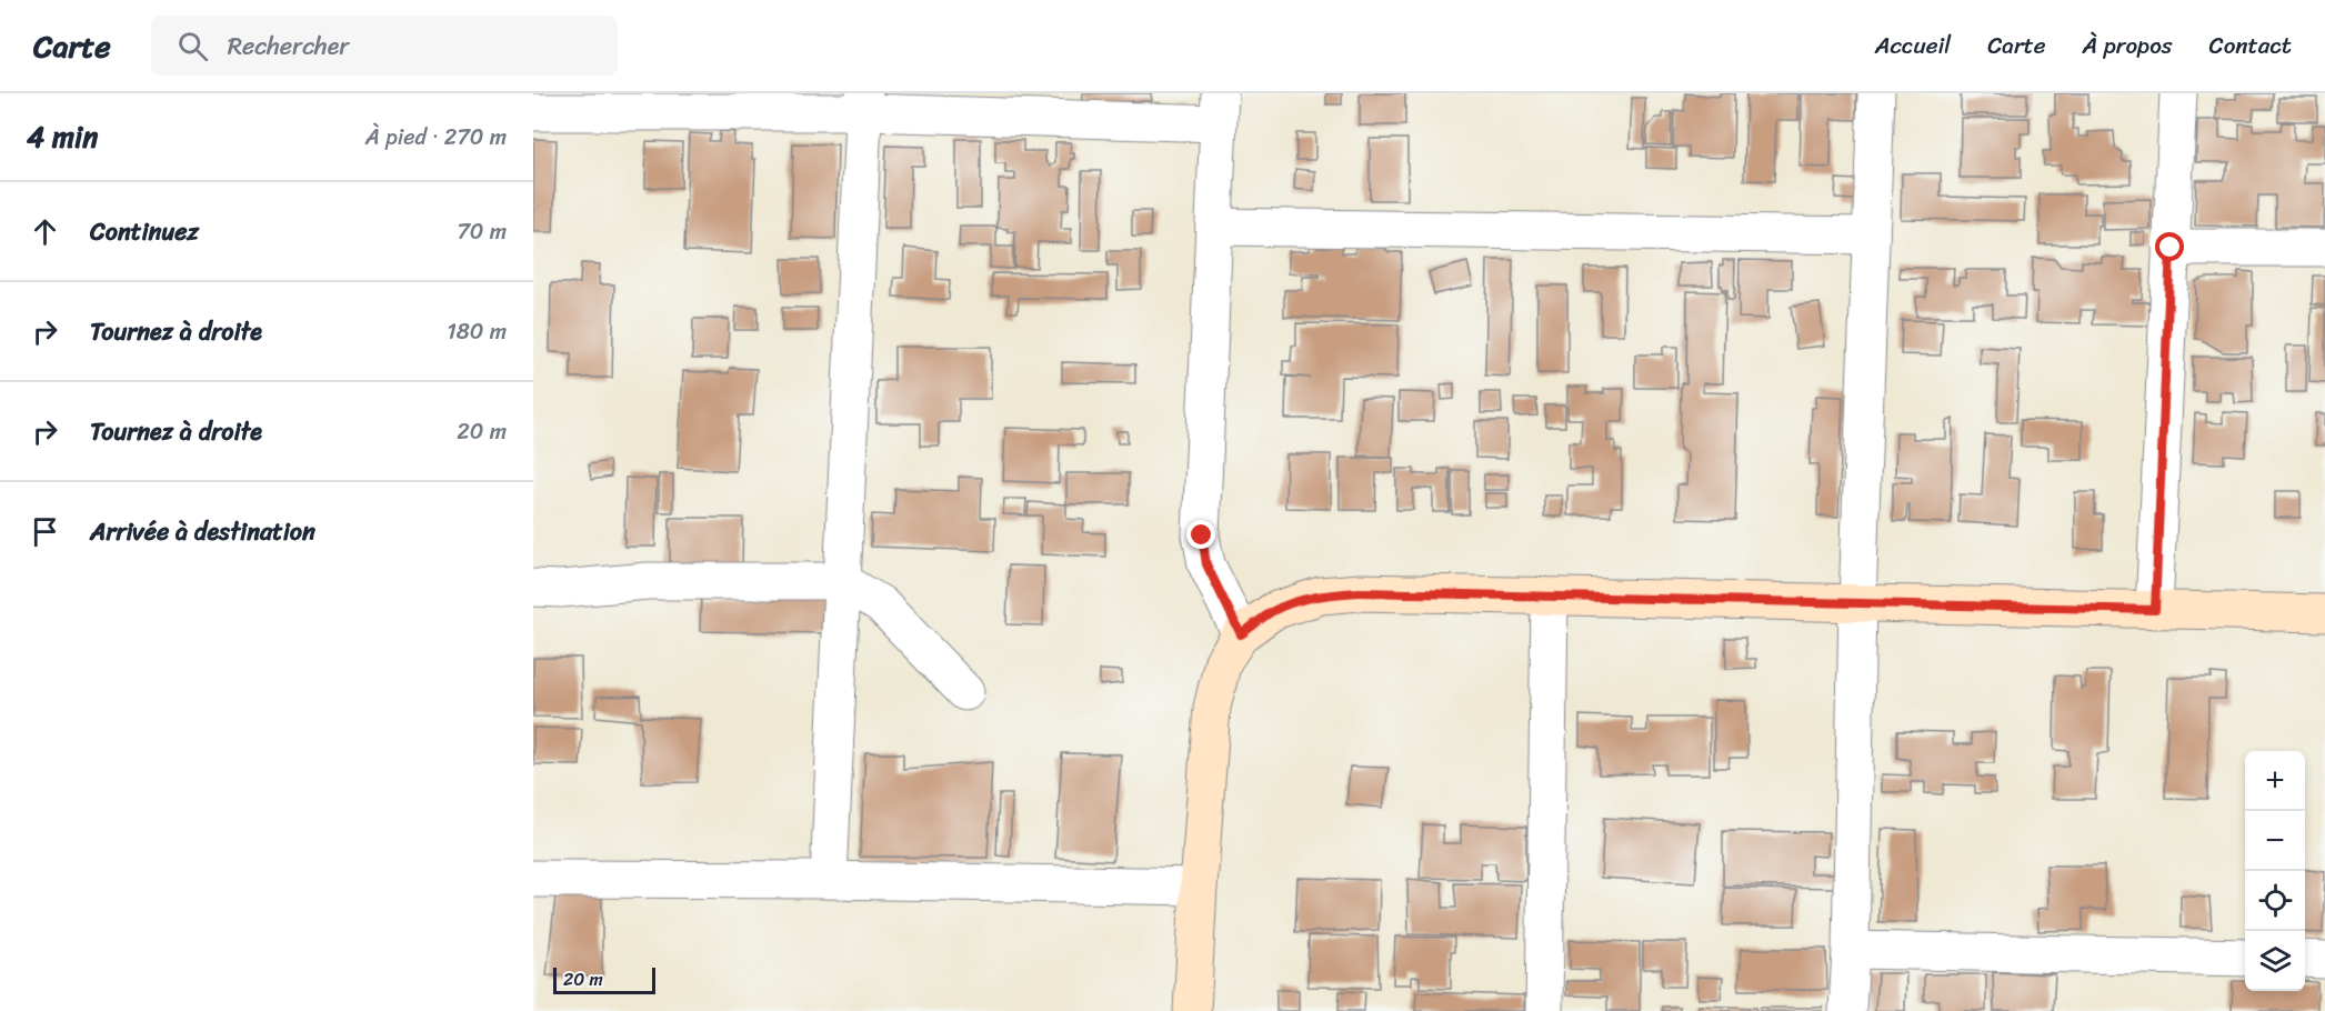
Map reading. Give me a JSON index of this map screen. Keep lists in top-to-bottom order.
{
  "scale_bar": "20 m",
  "page": {
    "header": "Carte",
    "search": "Rechercher",
    "nav": [
      "Accueil",
      "Carte",
      "À propos",
      "Contact"
    ],
    "heading": ["4 min", "À pied · 270 m"],
    "list": [
      ["Continuez", "70 m"],
      ["Tournez à droite", "180 m"],
      ["Tournez à droite", "20 m"],
      "Arrivée à destination"
    ],
    "map_buttons": ["+", "−"],
    "scale": "20 m"
  }
}
